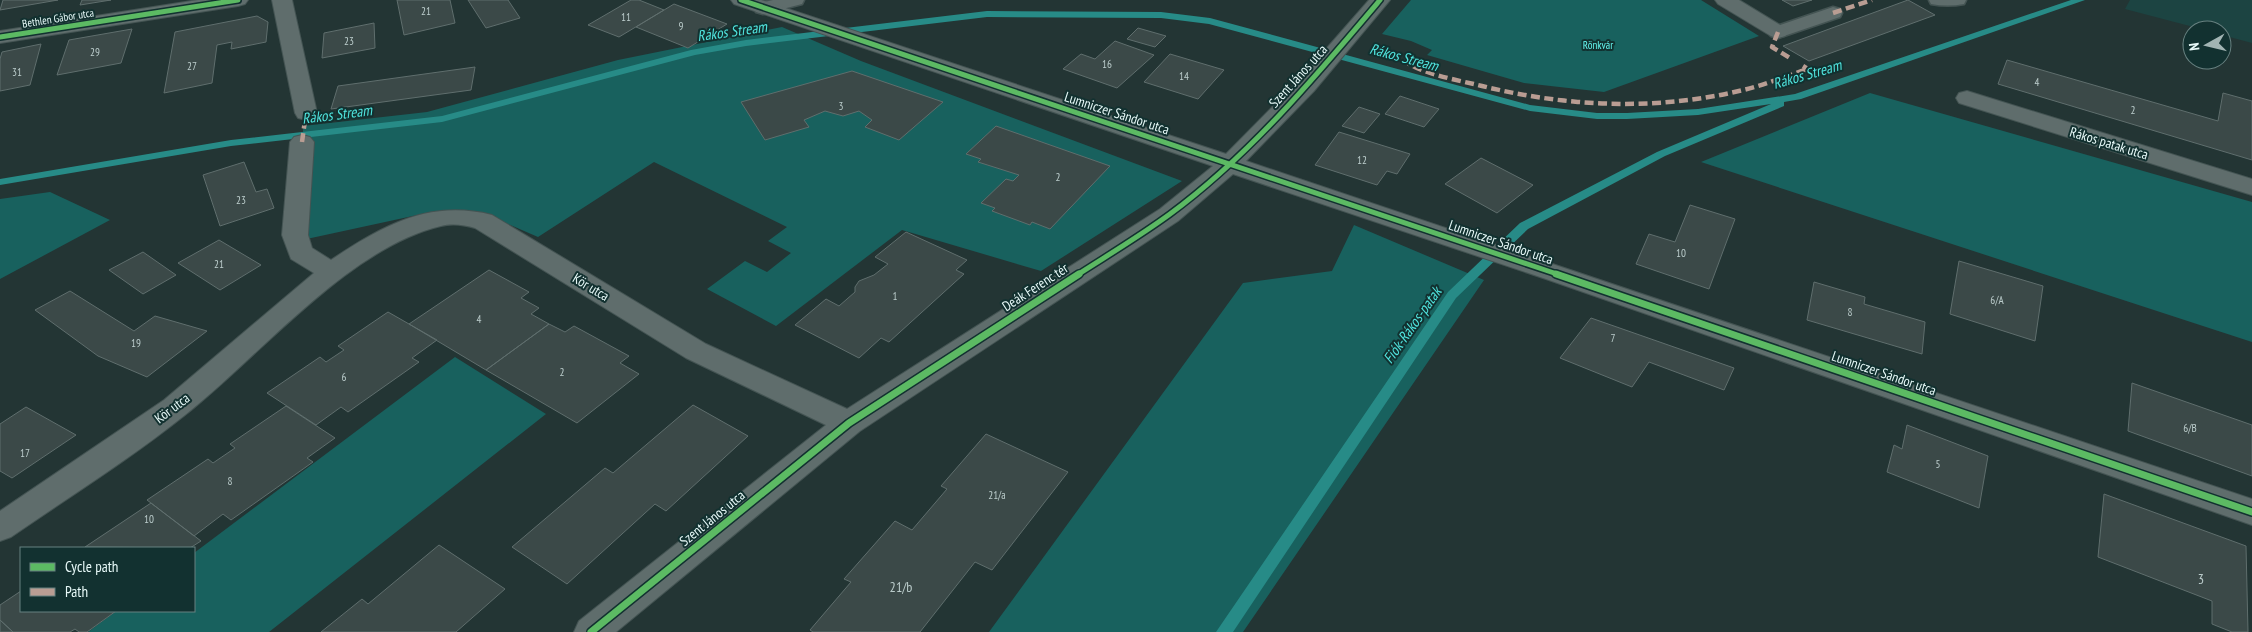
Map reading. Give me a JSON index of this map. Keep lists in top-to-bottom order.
{
  "streets": {
    "street": [
      "Bethlen Gábor utca",
      "Szent János utca",
      "Lumniczer Sándor utca",
      "Rákos patak utca",
      "Kör utca",
      "Deák Ferenc tér"
    ]
  },
  "crossings": [
    ["Szent János utca", "Lumniczer Sándor utca"],
    ["Szent János utca", "Kör utca"],
    ["Szent János utca", "Deák Ferenc tér"],
    ["Lumniczer Sándor utca", "Deák Ferenc tér"],
    ["Kör utca", "Deák Ferenc tér"]
  ],
  "water": ["Rákos Stream", "Fiók-Rákos-patak"],
  "parks": ["Rönkvár"],
  "house_numbers": [
    "21",
    "11",
    "9",
    "23",
    "29",
    "16",
    "27",
    "31",
    "14",
    "4",
    "3",
    "2",
    "12",
    "2",
    "23",
    "10",
    "21",
    "1",
    "6/A",
    "8",
    "4",
    "7",
    "19",
    "2",
    "6",
    "6/B",
    "17",
    "5",
    "8",
    "21/a",
    "10",
    "3",
    "21/b"
  ],
  "legend": ["Cycle path", "Path"],
  "north": "left"
}
